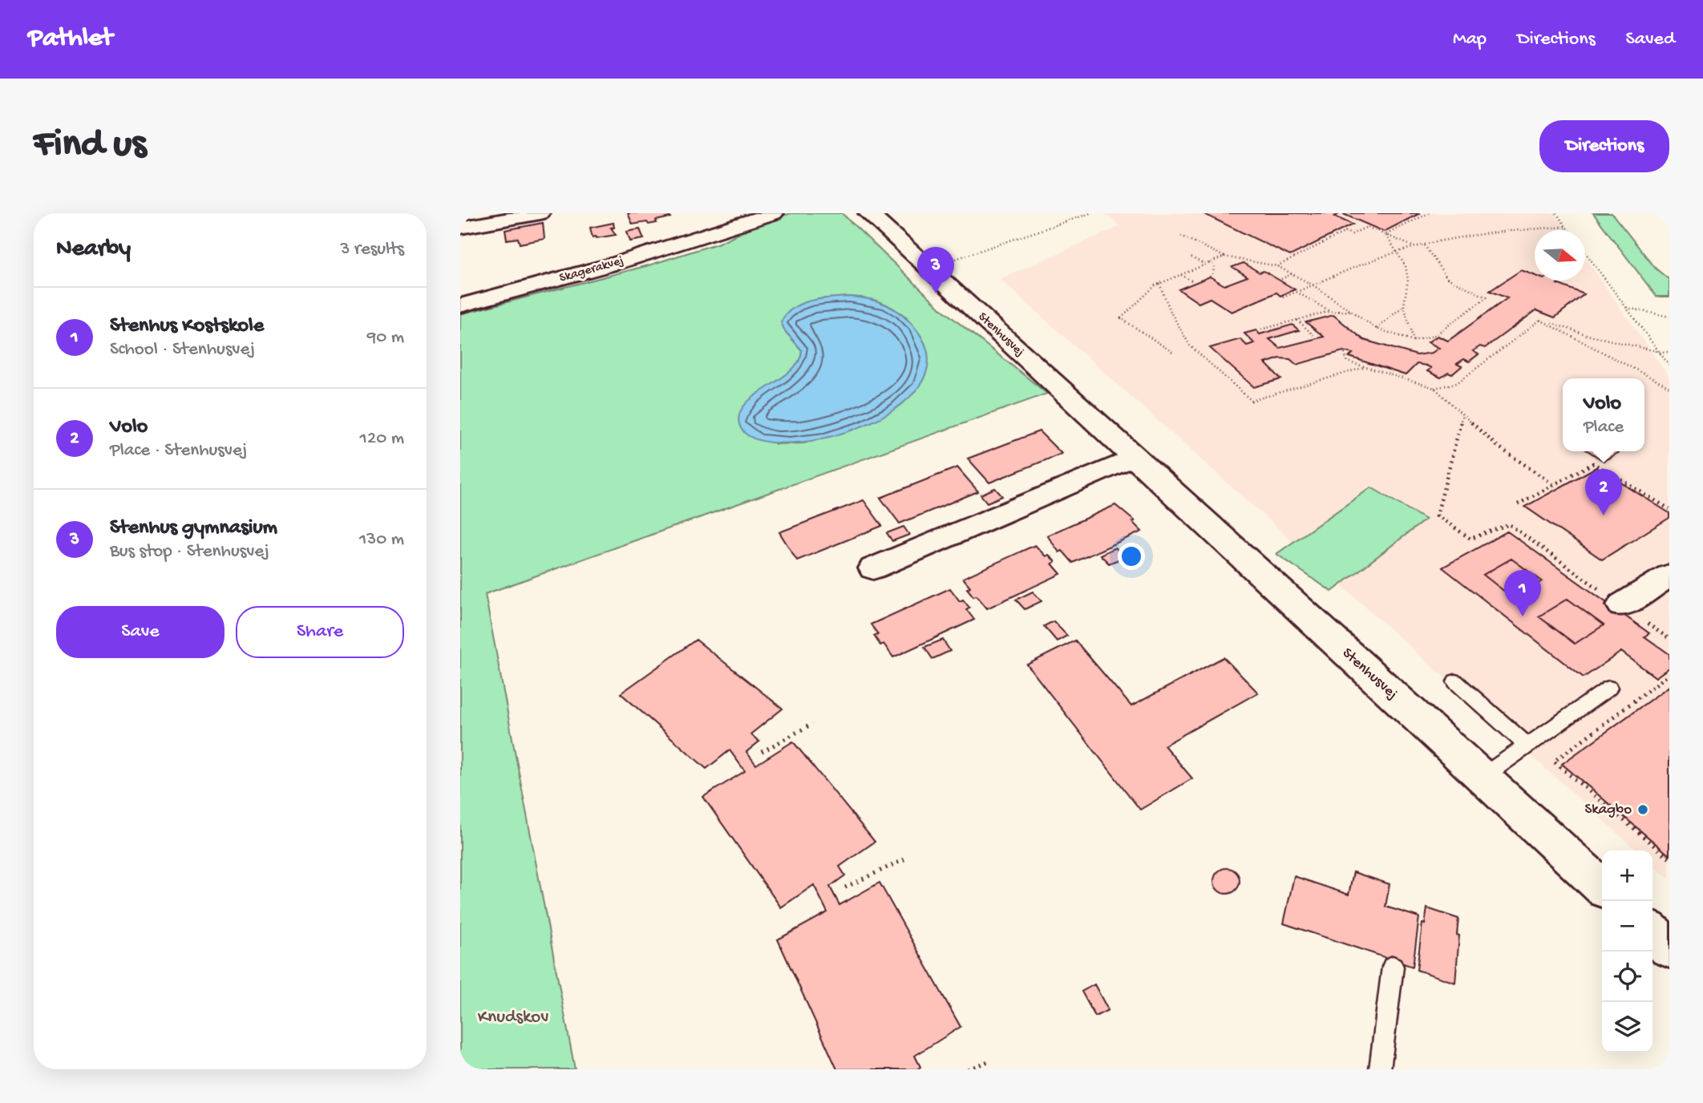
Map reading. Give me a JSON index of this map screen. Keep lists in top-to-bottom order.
{
  "streets": {
    "street": ["Skagerakvej", "Stenhusvej"]
  },
  "parks": ["Knudskov"],
  "places": ["Skagbo"],
  "north": "right",
  "page": {
    "header": "Pathlet",
    "nav": ["Map", "Directions", "Saved"],
    "buttons": [
      "Directions",
      ["Save", "Share"]
    ],
    "title": "Find us",
    "heading": ["Nearby", "3 results"],
    "pins": ["3", "2", "1"],
    "list": [
      {
        "mark": "1",
        "name": "Stenhus Kostskole",
        "note": "School · Stenhusvej",
        "value": "90 m"
      },
      {
        "mark": "2",
        "name": "Volo",
        "note": "Place · Stenhusvej",
        "value": "120 m"
      },
      {
        "mark": "3",
        "name": "Stenhus gymnasium",
        "note": "Bus stop · Stenhusvej",
        "value": "130 m"
      }
    ],
    "popup": ["Volo", "Place"],
    "map_buttons": ["+", "−"]
  }
}
